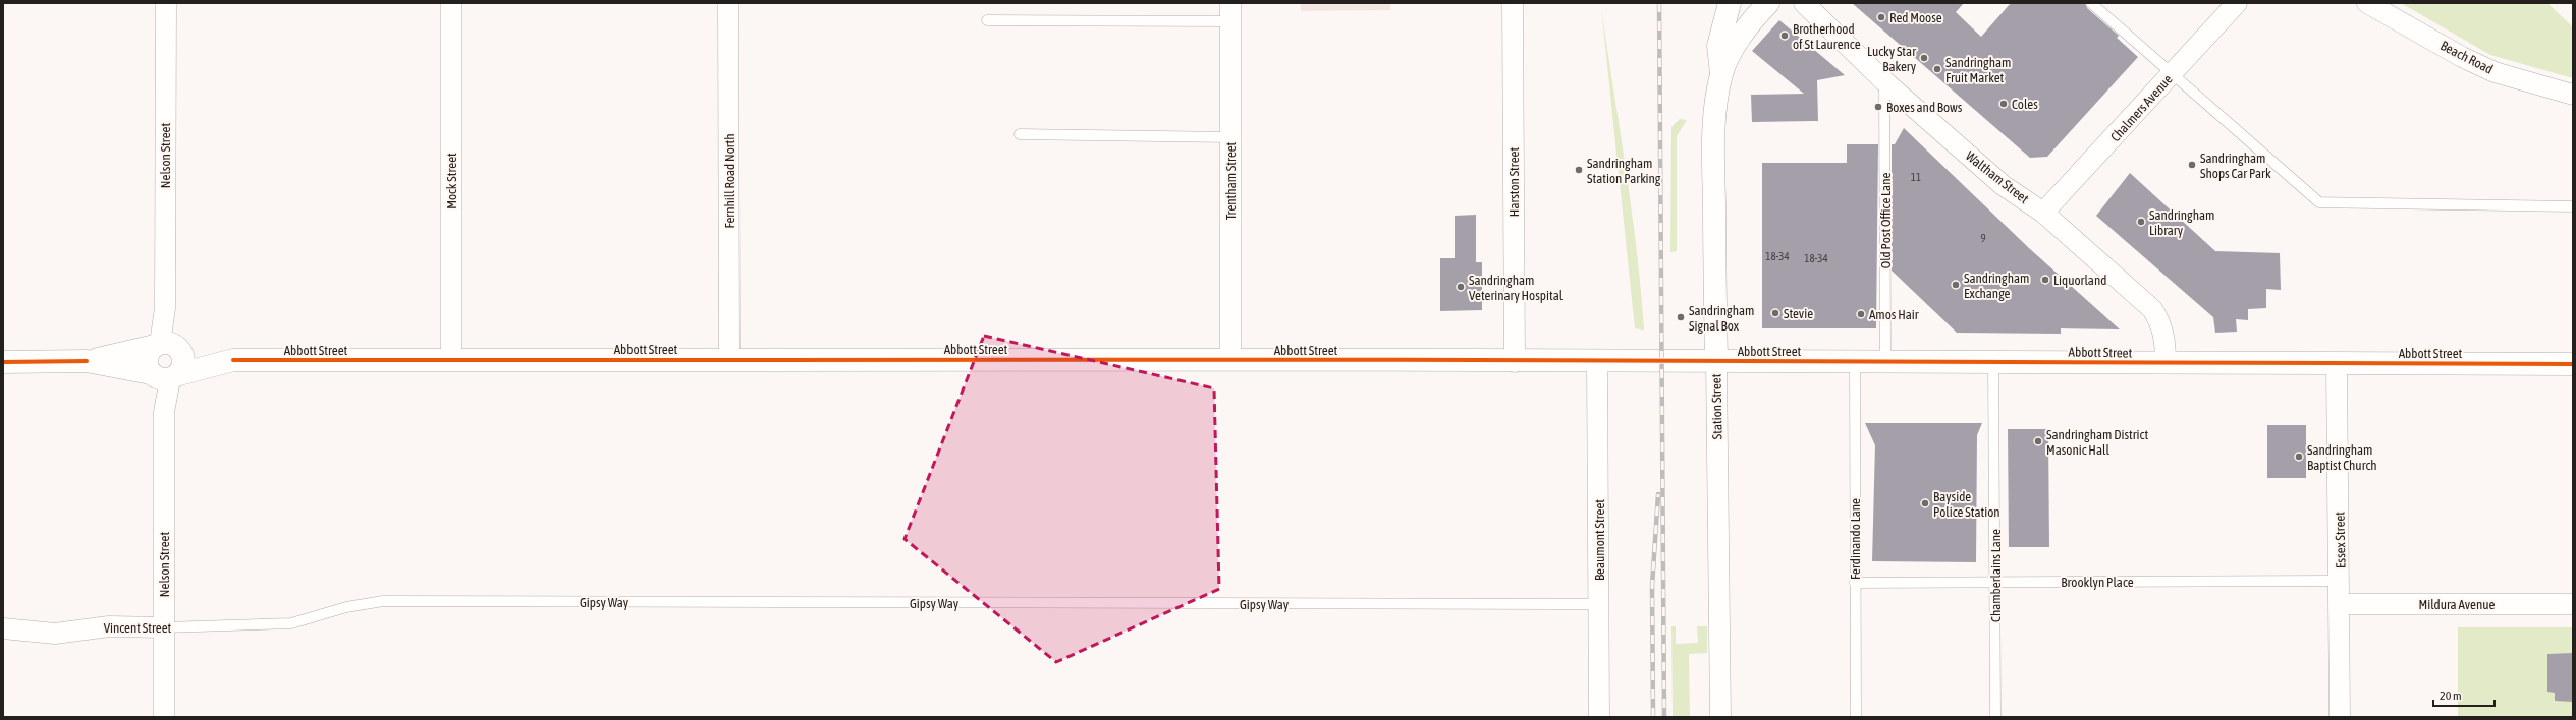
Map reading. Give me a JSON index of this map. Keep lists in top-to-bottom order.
{
  "streets": {
    "street": [
      "Beach Road",
      "Chalmers Avenue",
      "Nelson Street",
      "Waltham Street",
      "Mock Street",
      "Fernhill Road North",
      "Trentham Street",
      "Harston Street",
      "Abbott Street",
      "Station Street",
      "Beaumont Street",
      "Essex Street",
      "Mildura Avenue",
      "Vincent Street"
    ],
    "lane": [
      "Old Post Office Lane",
      "Ferdinando Lane",
      "Chamberlains Lane",
      "Brooklyn Place",
      "Gipsy Way"
    ]
  },
  "crossings": [
    ["Chalmers Avenue", "Waltham Street"],
    ["Nelson Street", "Abbott Street"],
    ["Nelson Street", "Vincent Street"],
    ["Waltham Street", "Old Post Office Lane"],
    ["Waltham Street", "Abbott Street"],
    ["Mock Street", "Abbott Street"],
    ["Fernhill Road North", "Abbott Street"],
    ["Trentham Street", "Abbott Street"],
    ["Harston Street", "Abbott Street"],
    ["Old Post Office Lane", "Abbott Street"],
    ["Abbott Street", "Station Street"],
    ["Abbott Street", "Ferdinando Lane"],
    ["Abbott Street", "Beaumont Street"],
    ["Abbott Street", "Essex Street"],
    ["Abbott Street", "Chamberlains Lane"],
    ["Ferdinando Lane", "Brooklyn Place"],
    ["Beaumont Street", "Gipsy Way"],
    ["Essex Street", "Brooklyn Place"],
    ["Essex Street", "Mildura Avenue"],
    ["Chamberlains Lane", "Brooklyn Place"],
    ["Gipsy Way", "Vincent Street"]
  ],
  "places": [
    "Red Moose",
    "Brotherhood of St Laurence",
    "Lucky Star Bakery",
    "Sandringham Fruit Market",
    "Coles",
    "Boxes and Bows",
    "Sandringham Shops Car Park",
    "Sandringham Station Parking",
    "Sandringham Library",
    "Liquorland",
    "Sandringham Exchange",
    "Sandringham Veterinary Hospital",
    "Stevie",
    "Amos Hair",
    "Sandringham Signal Box",
    "Sandringham District Masonic Hall",
    "Sandringham Baptist Church",
    "Bayside Police Station"
  ],
  "house_numbers": [
    "11",
    "9",
    "18-34",
    "18-34"
  ],
  "scale_bar": "20 m"
}
